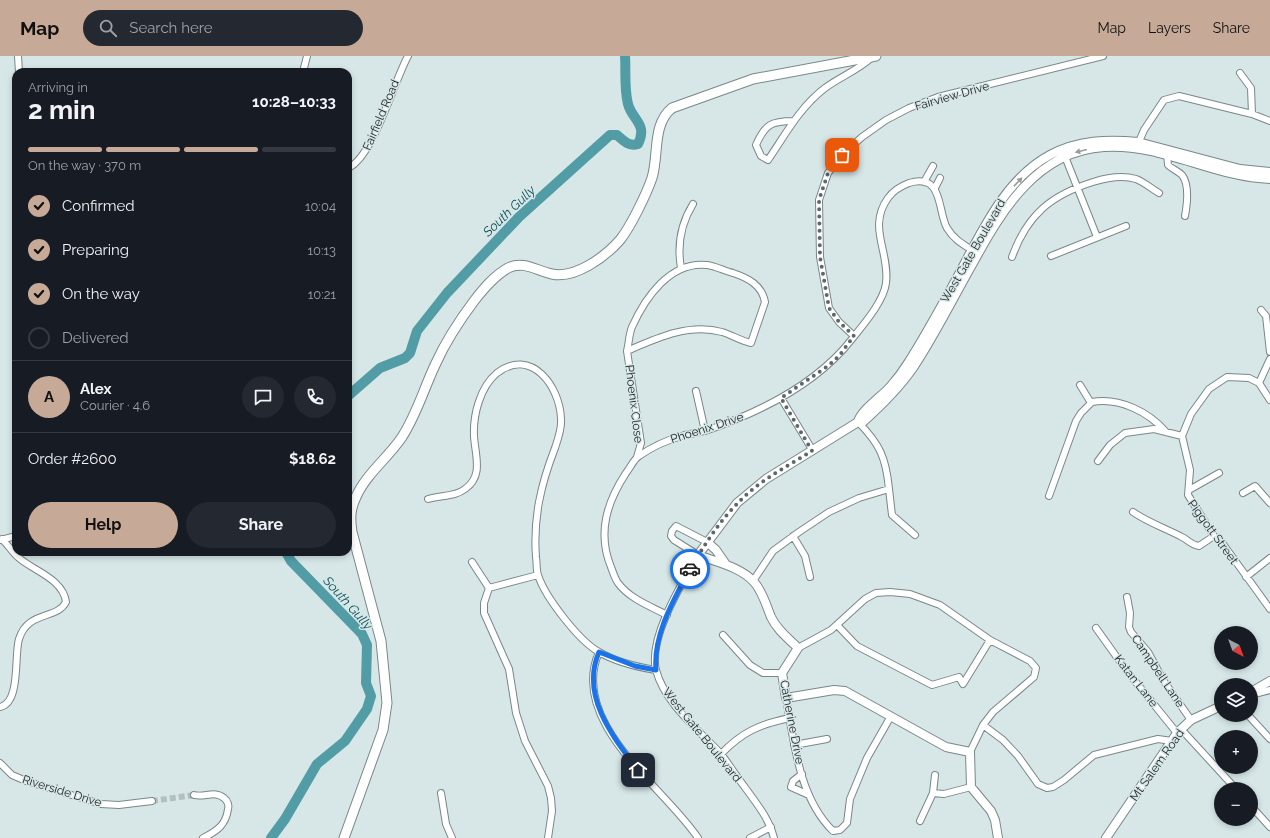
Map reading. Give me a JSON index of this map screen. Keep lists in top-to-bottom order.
{
  "streets": {
    "street": [
      "Fairview Drive",
      "Fairfield Road",
      "West Gate Boulevard",
      "Phoenix Close",
      "Phoenix Drive",
      "Piggott Street",
      "Campbell Lane",
      "Katan Lane",
      "Catherine Drive",
      "Mt Salem Road",
      "Riverside Drive"
    ]
  },
  "crossings": [
    ["Fairview Drive", "Phoenix Drive"],
    ["West Gate Boulevard", "Phoenix Drive"],
    ["Phoenix Close", "Phoenix Drive"],
    ["Campbell Lane", "Mt Salem Road"],
    ["Katan Lane", "Mt Salem Road"]
  ],
  "water": ["South Gully"],
  "north": "bottom right",
  "page": {
    "header": "Map",
    "search": "Search here",
    "nav": ["Map", "Layers", "Share"],
    "heading": ["2 min", "Arriving in", "10:28–10:33"],
    "panel": [
      "Alex",
      "Courier · 4.6",
      "Order #2600",
      "$18.62"
    ],
    "bar": "On the way · 370 m",
    "list": [
      ["Confirmed", "10:04"],
      ["Preparing", "10:13"],
      ["On the way", "10:21"],
      "Delivered"
    ],
    "round": "A",
    "buttons": ["Help", "Share"],
    "map_buttons": ["+", "−"]
  }
}
